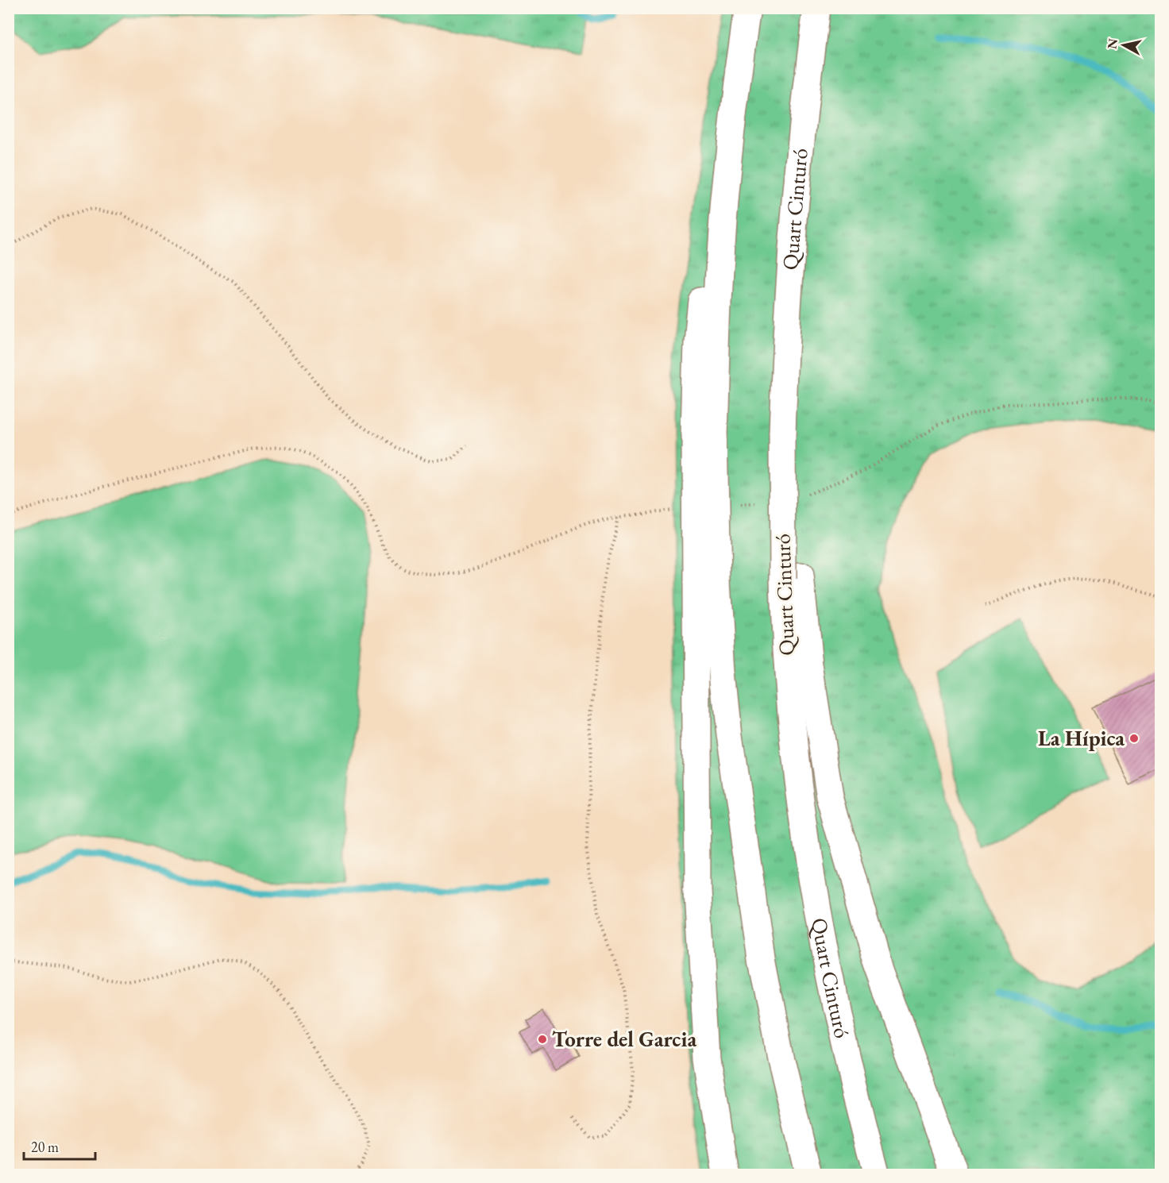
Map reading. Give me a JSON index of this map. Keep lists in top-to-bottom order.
{
  "streets": {
    "highway": ["Quart Cinturó"]
  },
  "places": ["La Hípica", "Torre del Garcia"],
  "scale_bar": "20 m",
  "north": "left"
}
